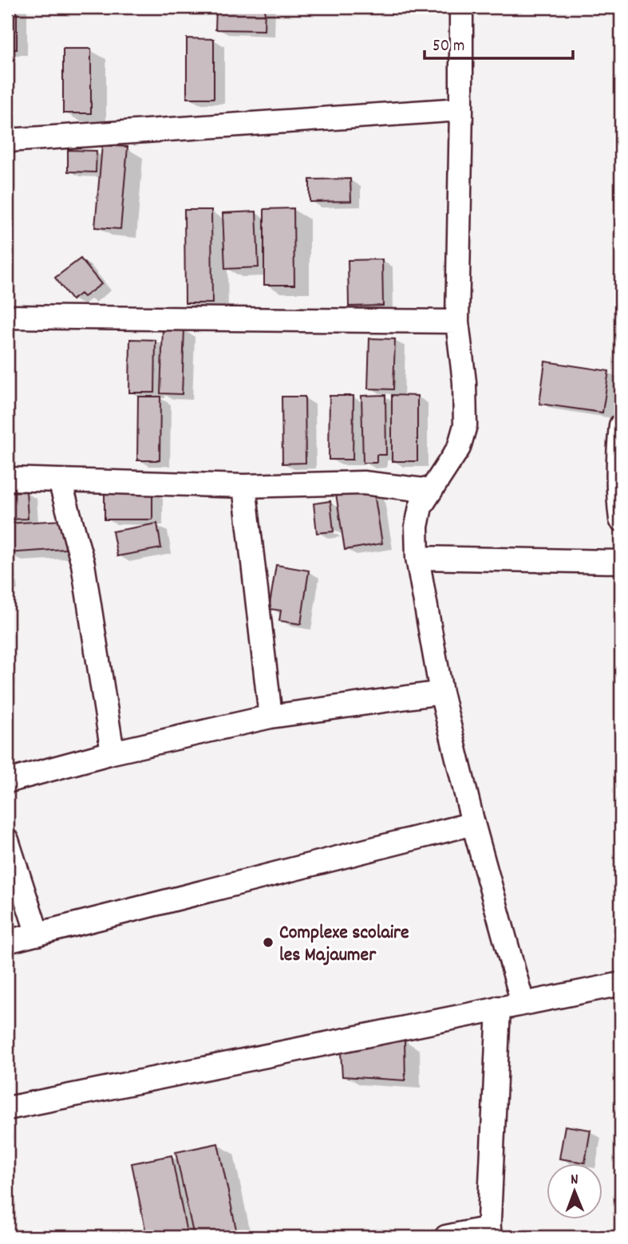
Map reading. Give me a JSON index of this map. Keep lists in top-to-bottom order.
{
  "places": ["Complexe scolaire les Majaumer"],
  "scale_bar": "50 m",
  "north": "top"
}
